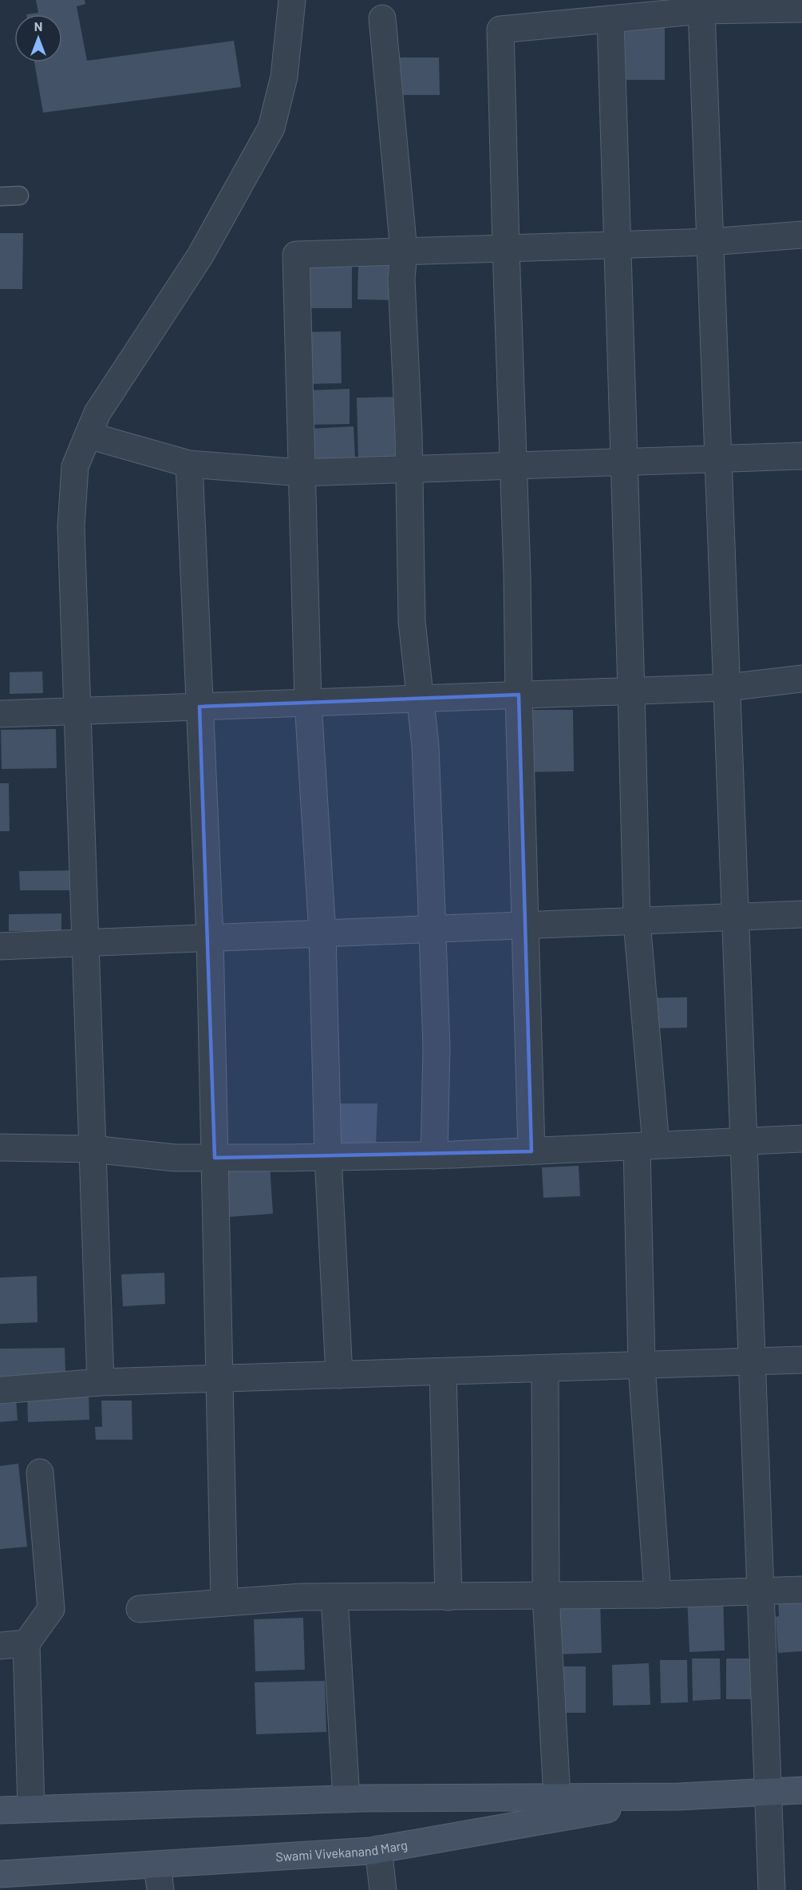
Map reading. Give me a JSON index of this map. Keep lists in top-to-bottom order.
{
  "streets": {
    "main road": ["Swami Vivekanand Marg"]
  },
  "north": "top"
}
